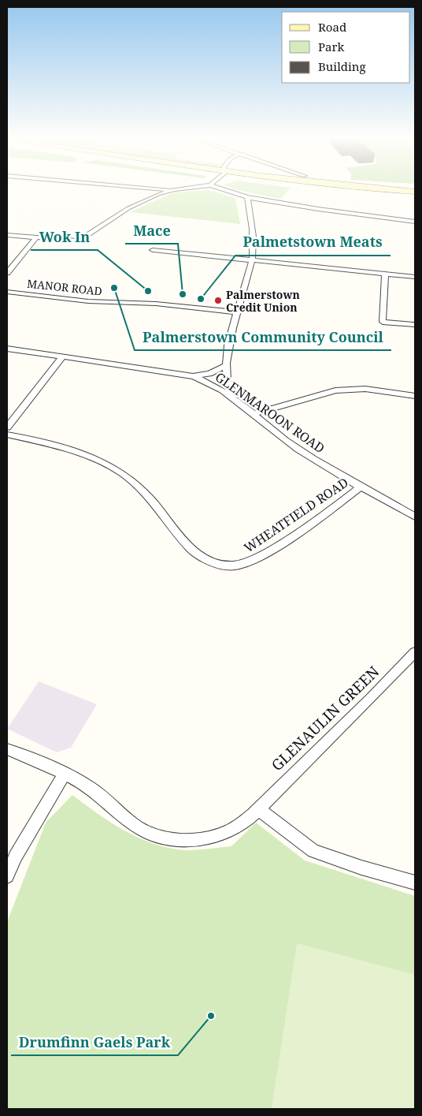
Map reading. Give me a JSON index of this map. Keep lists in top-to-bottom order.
{
  "streets": {
    "street": [
      "MANOR ROAD",
      "GLENMAROON ROAD",
      "WHEATFIELD ROAD",
      "GLENAULIN GREEN"
    ]
  },
  "crossings": [
    ["GLENMAROON ROAD", "WHEATFIELD ROAD"]
  ],
  "places": [
    "Palmerstown Community Council",
    "Wok In",
    "Mace",
    "Palmetstown Meats",
    "Palmerstown Credit Union",
    "Drumfinn Gaels Park"
  ],
  "legend": ["Road", "Park", "Building"]
}
